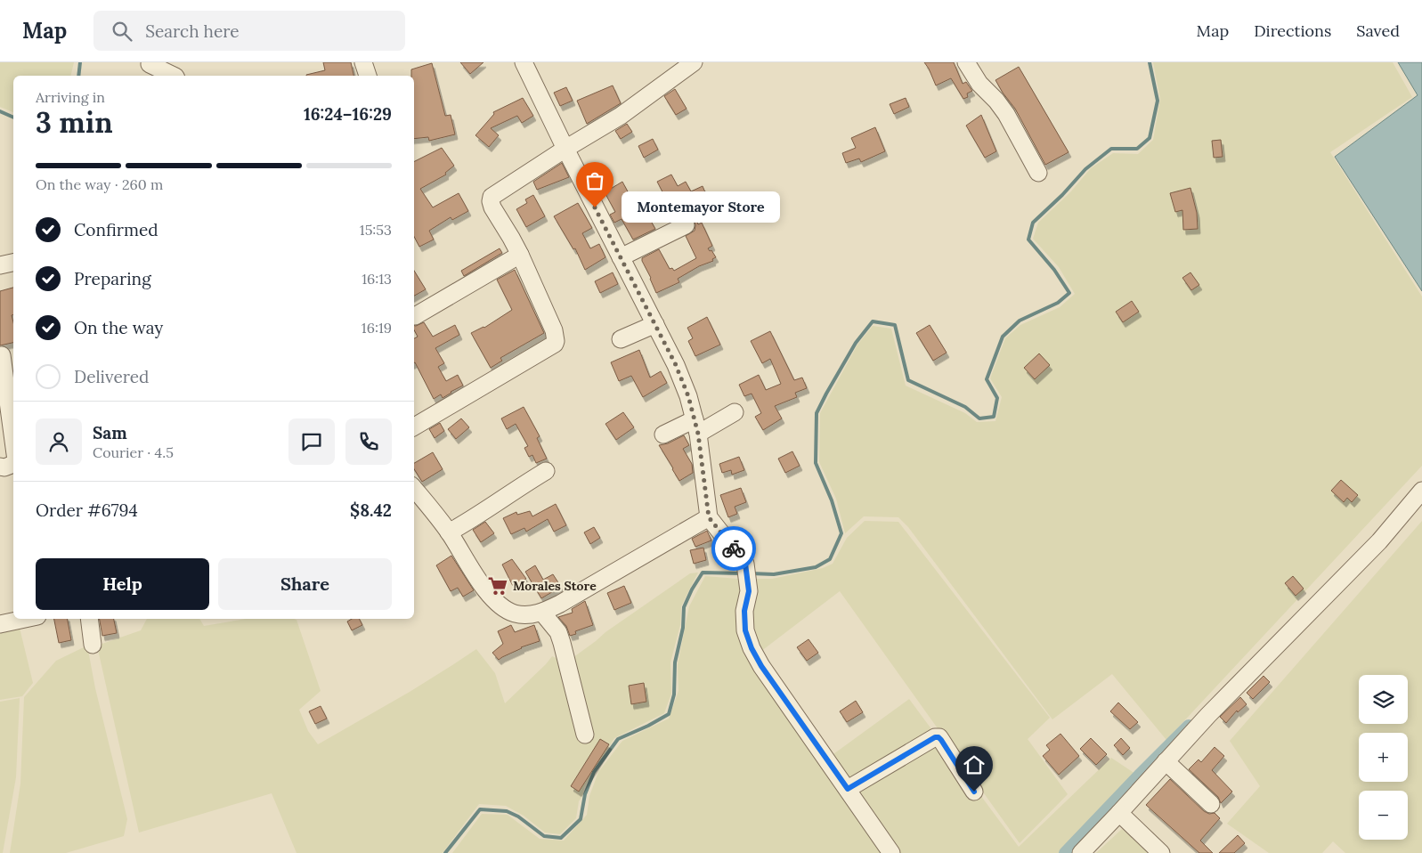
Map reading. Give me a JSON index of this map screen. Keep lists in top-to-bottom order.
{
  "places": {
    "other": ["Montemayor Store"],
    "supermarket": ["Morales Store"]
  },
  "page": {
    "header": "Map",
    "search": "Search here",
    "nav": ["Map", "Directions", "Saved"],
    "heading": ["3 min", "Arriving in", "16:24–16:29"],
    "panel": [
      "Sam",
      "Courier · 4.5",
      "Order #6794",
      "$8.42"
    ],
    "bar": "On the way · 260 m",
    "bubble": "Montemayor Store",
    "list": [
      ["Confirmed", "15:53"],
      ["Preparing", "16:13"],
      ["On the way", "16:19"],
      "Delivered"
    ],
    "buttons": ["Help", "Share"],
    "map_buttons": ["+", "−"]
  }
}
